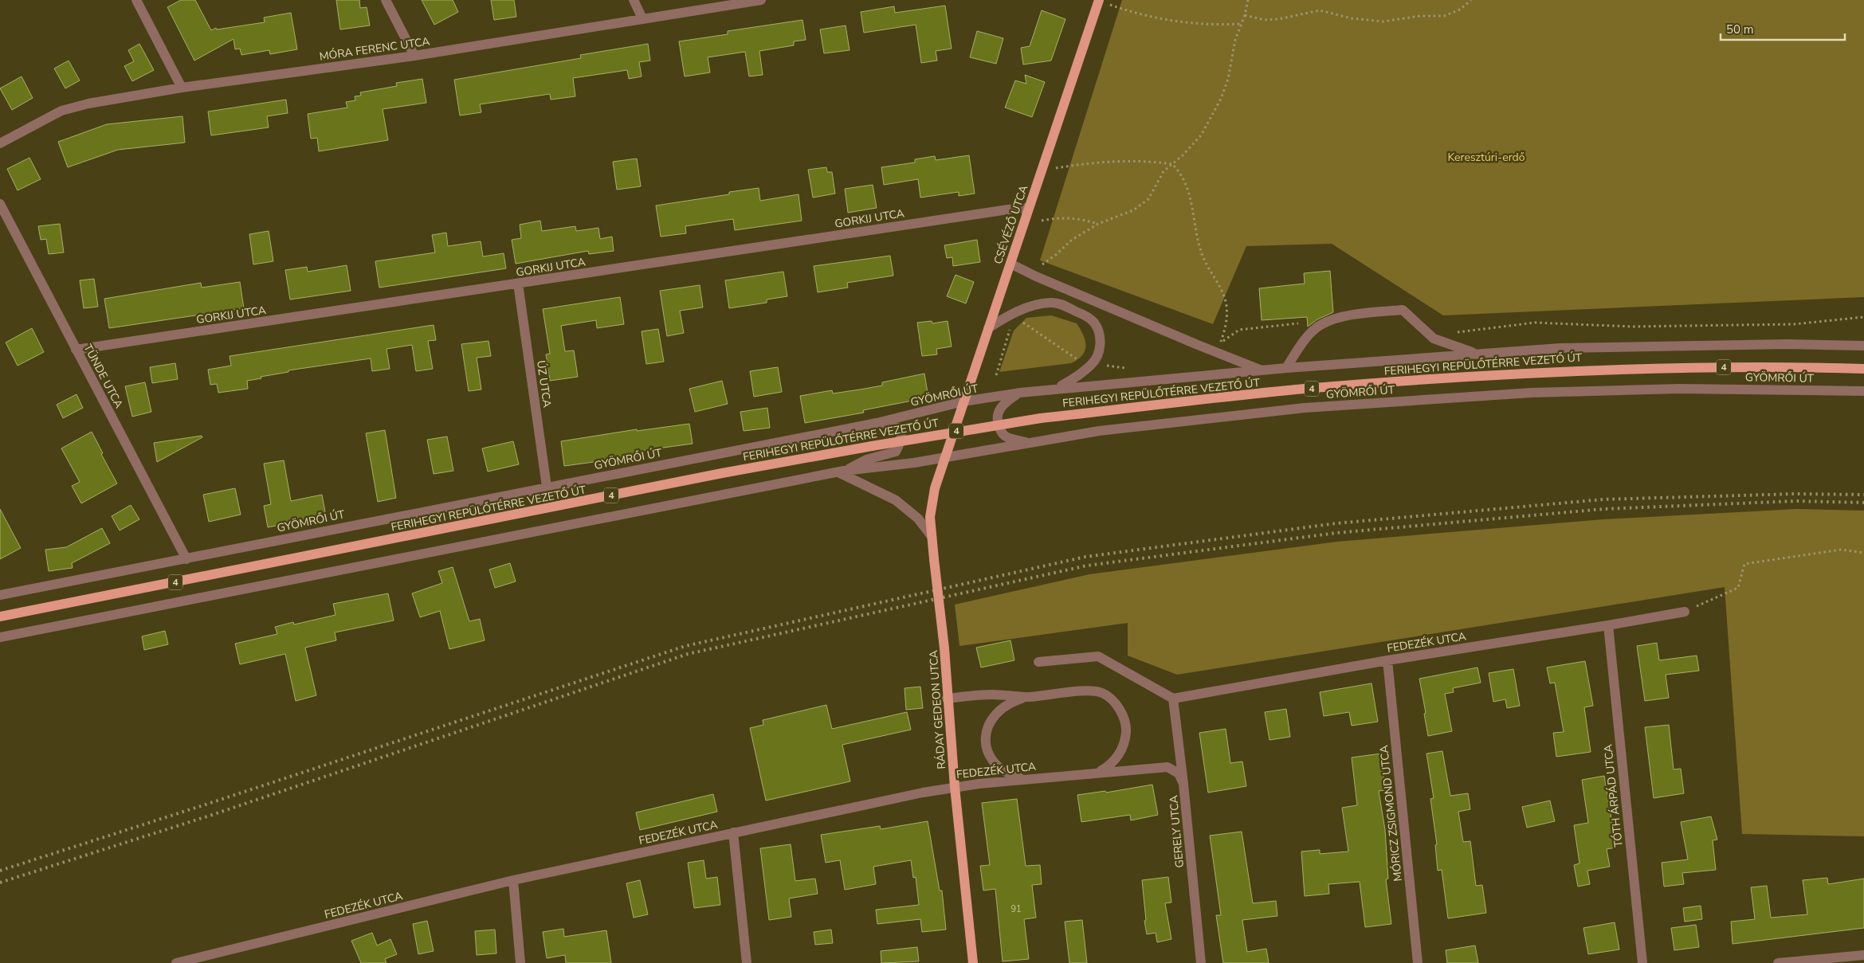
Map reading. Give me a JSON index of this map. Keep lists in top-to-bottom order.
{
  "streets": {
    "main road": [
      "CSÉVÉZŐ UTCA",
      "FERIHEGYI REPÜLŐTÉRRE VEZETŐ ÚT",
      "4",
      "RÁDAY GEDEON UTCA"
    ],
    "street": [
      "MÓRA FERENC UTCA",
      "GORKIJ UTCA",
      "TÜNDE UTCA",
      "GYÖMRŐI ÚT",
      "ÚZ UTCA",
      "FEDEZÉK UTCA",
      "TÓTH ÁRPÁD UTCA",
      "MÓRICZ ZSIGMOND UTCA",
      "GERELY UTCA"
    ]
  },
  "crossings": [
    ["GORKIJ UTCA", "CSÉVÉZŐ UTCA"],
    ["GORKIJ UTCA", "TÜNDE UTCA"],
    ["GORKIJ UTCA", "ÚZ UTCA"],
    ["CSÉVÉZŐ UTCA", "GYÖMRŐI ÚT"],
    ["CSÉVÉZŐ UTCA", "RÁDAY GEDEON UTCA"],
    ["TÜNDE UTCA", "GYÖMRŐI ÚT"],
    ["GYÖMRŐI ÚT", "ÚZ UTCA"],
    ["GYÖMRŐI ÚT", "RÁDAY GEDEON UTCA"],
    ["FEDEZÉK UTCA", "RÁDAY GEDEON UTCA"],
    ["FEDEZÉK UTCA", "TÓTH ÁRPÁD UTCA"],
    ["FEDEZÉK UTCA", "MÓRICZ ZSIGMOND UTCA"],
    ["FEDEZÉK UTCA", "GERELY UTCA"]
  ],
  "parks": ["Keresztúri-erdő"],
  "house_numbers": ["91"],
  "scale_bar": "50 m"
}
